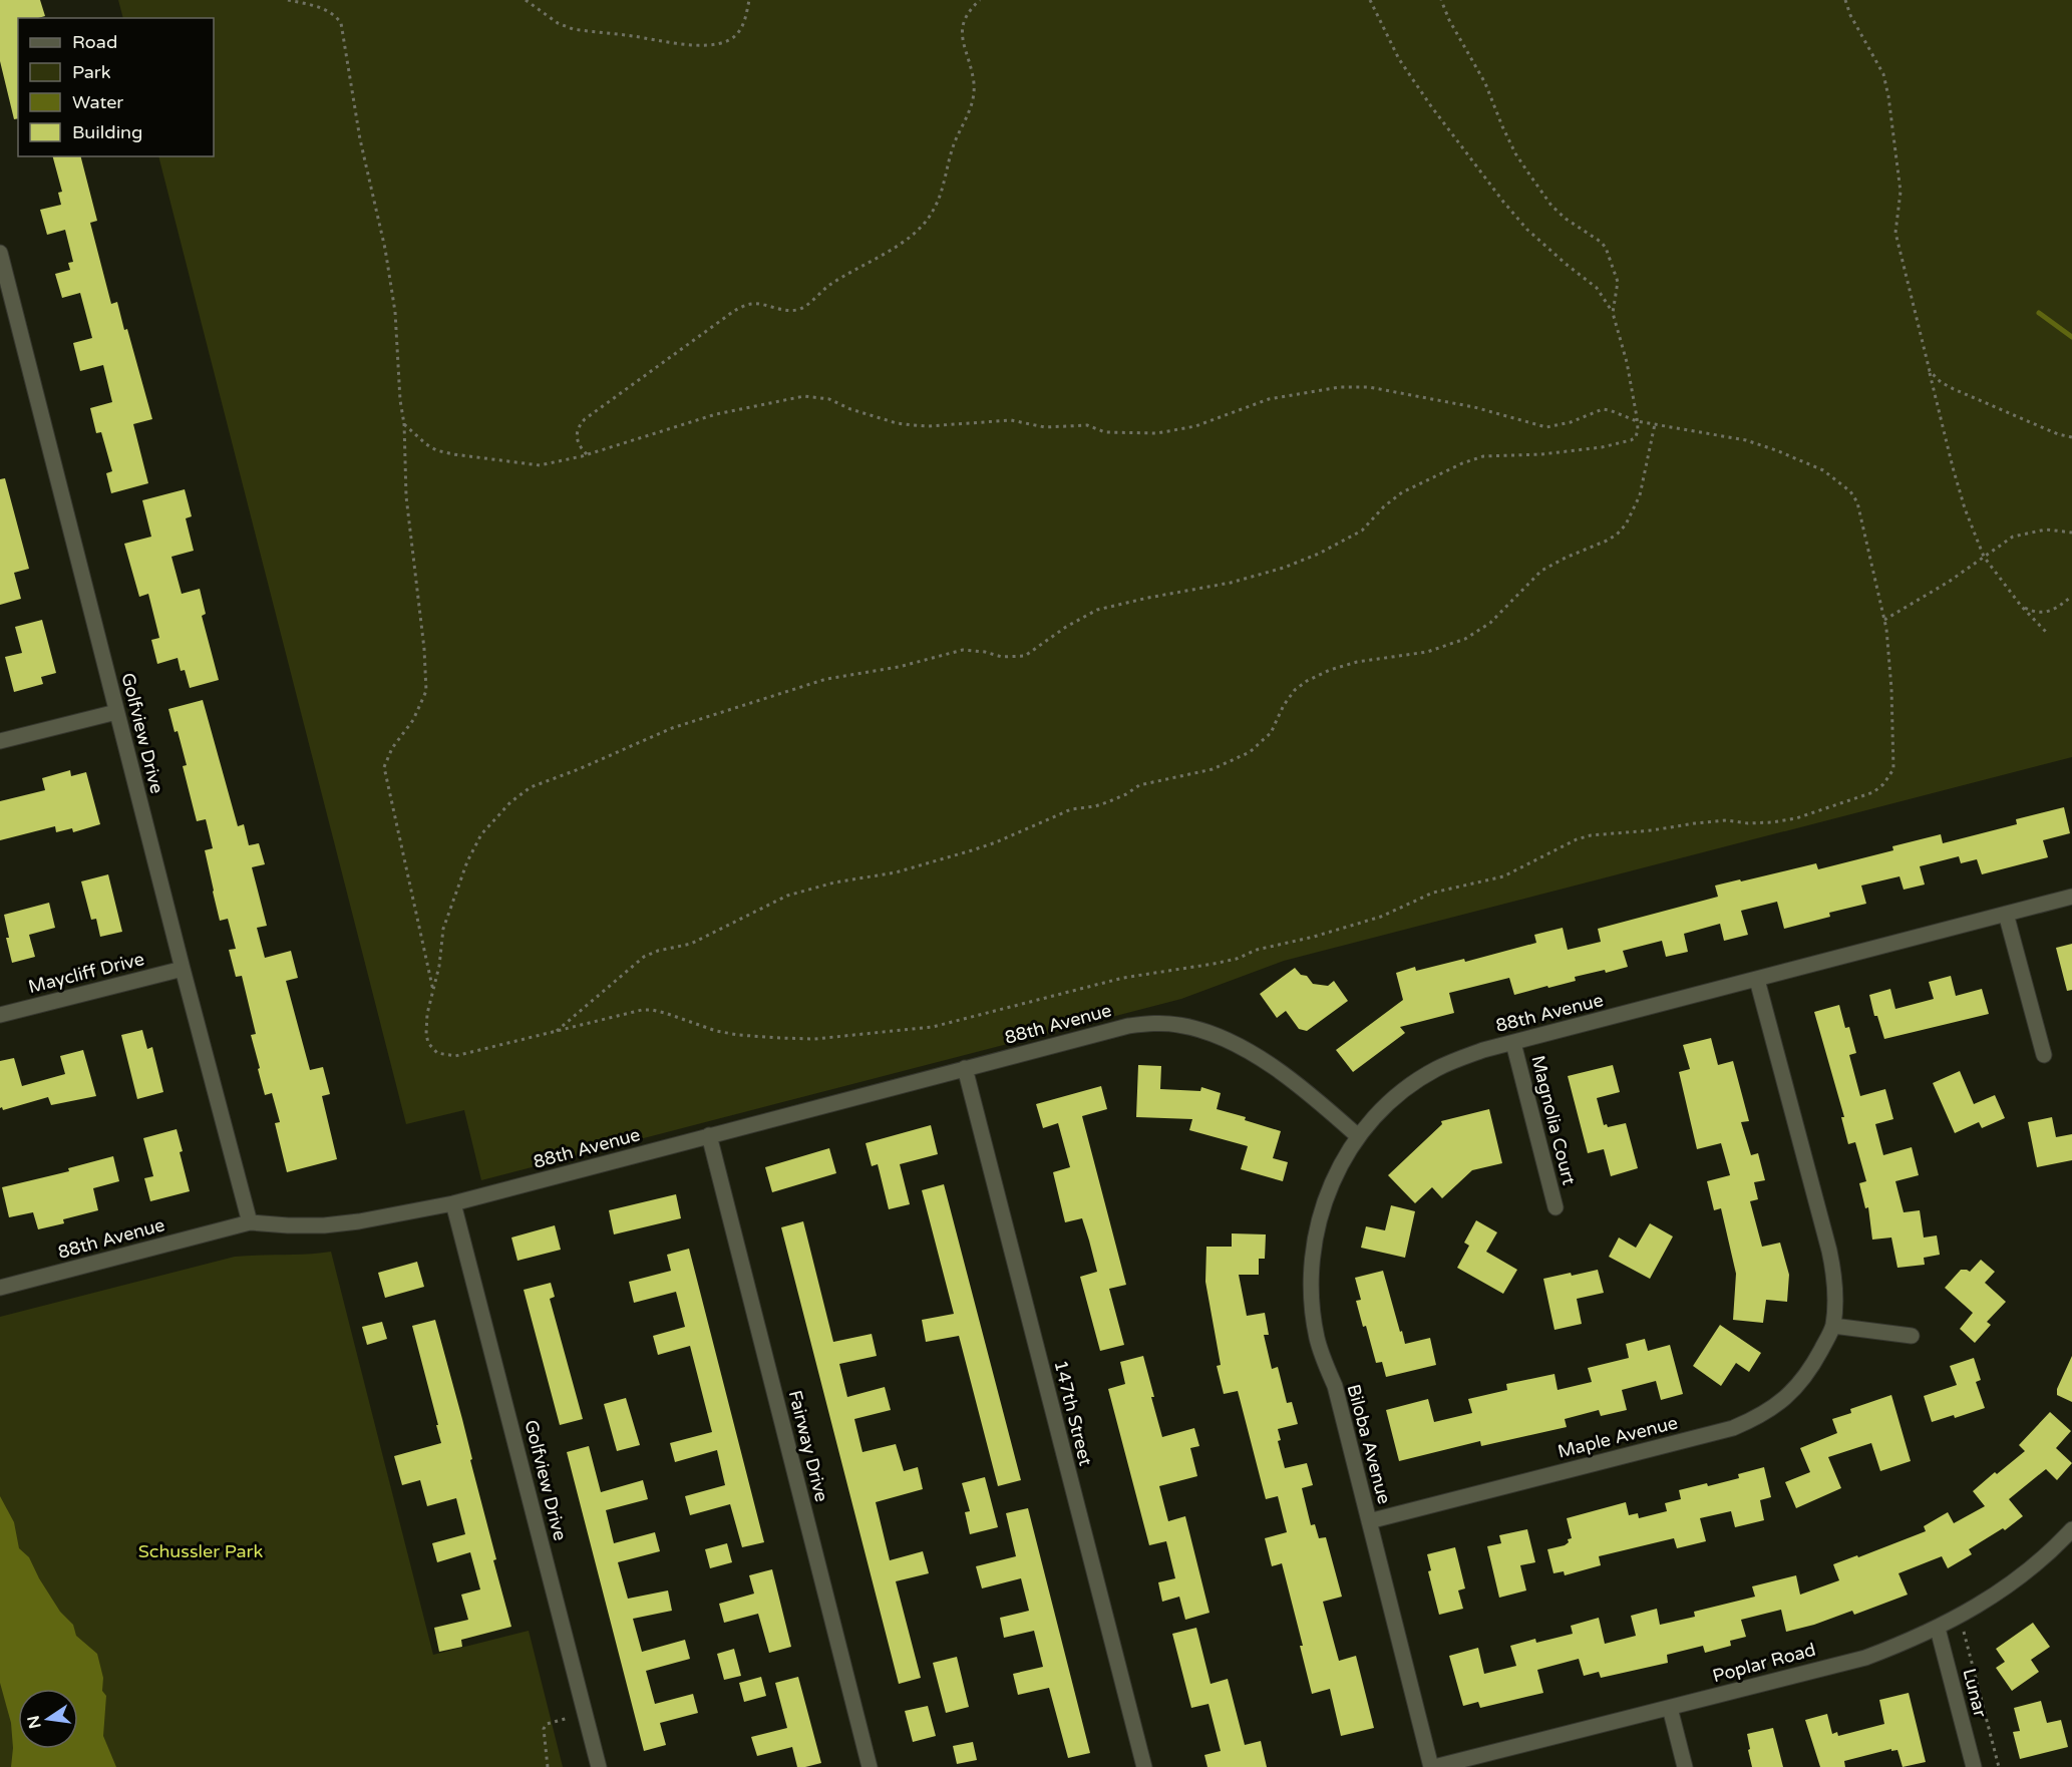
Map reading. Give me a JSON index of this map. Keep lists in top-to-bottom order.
{
  "streets": {
    "street": [
      "Golfview Drive",
      "Maycliff Drive",
      "88th Avenue",
      "Magnolia Court",
      "147th Street",
      "Maple Avenue",
      "Biloba Avenue",
      "Fairway Drive",
      "Poplar Road",
      "Lunar"
    ]
  },
  "crossings": [
    ["Golfview Drive", "Maycliff Drive"],
    ["Golfview Drive", "88th Avenue"],
    ["88th Avenue", "Magnolia Court"],
    ["88th Avenue", "147th Street"],
    ["88th Avenue", "Maple Avenue"],
    ["88th Avenue", "Biloba Avenue"],
    ["88th Avenue", "Fairway Drive"],
    ["Maple Avenue", "Biloba Avenue"],
    ["Biloba Avenue", "Poplar Road"],
    ["Poplar Road", "Lunar"]
  ],
  "parks": ["Schussler Park"],
  "legend": [
    "Road",
    "Park",
    "Water",
    "Building"
  ],
  "north": "left"
}
